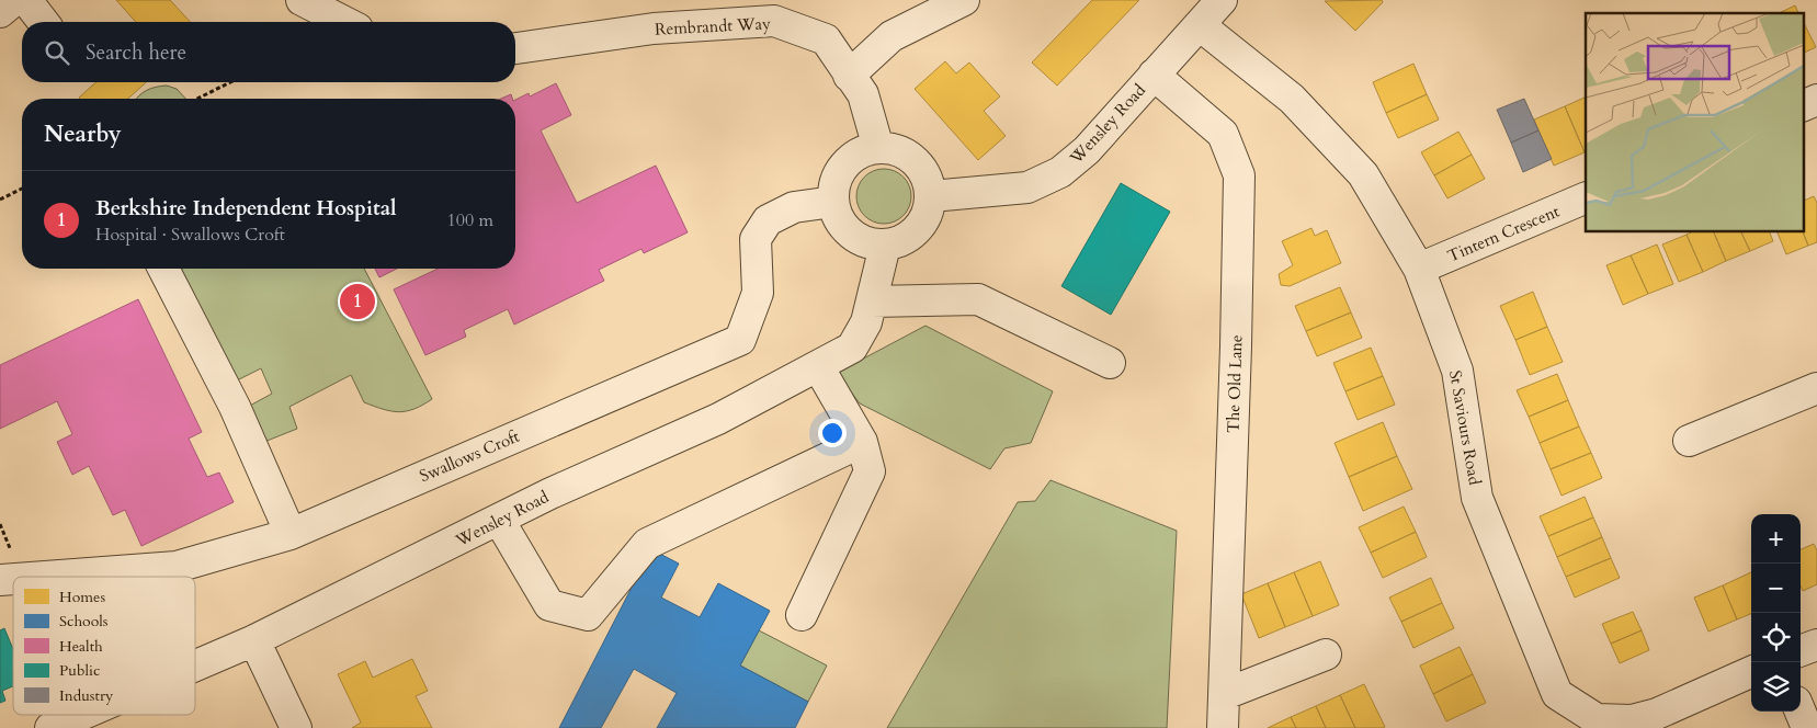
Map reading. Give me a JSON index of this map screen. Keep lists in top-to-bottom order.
{
  "streets": {
    "street": [
      "Rembrandt Way",
      "Wensley Road",
      "Tintern Crescent",
      "The Old Lane",
      "St Saviours Road",
      "Swallows Croft"
    ]
  },
  "crossings": [
    ["Rembrandt Way", "Wensley Road"],
    ["Rembrandt Way", "Swallows Croft"],
    ["Wensley Road", "The Old Lane"],
    ["Wensley Road", "St Saviours Road"],
    ["Wensley Road", "Swallows Croft"],
    ["Tintern Crescent", "St Saviours Road"]
  ],
  "legend": [
    "Homes",
    "Schools",
    "Health",
    "Public",
    "Industry"
  ],
  "page": {
    "search": "Search here",
    "heading": "Nearby",
    "list": [
      {
        "mark": "1",
        "name": "Berkshire Independent Hospital",
        "note": "Hospital · Swallows Croft",
        "value": "100 m"
      }
    ],
    "pins": "1",
    "map_buttons": ["+", "−"]
  }
}
